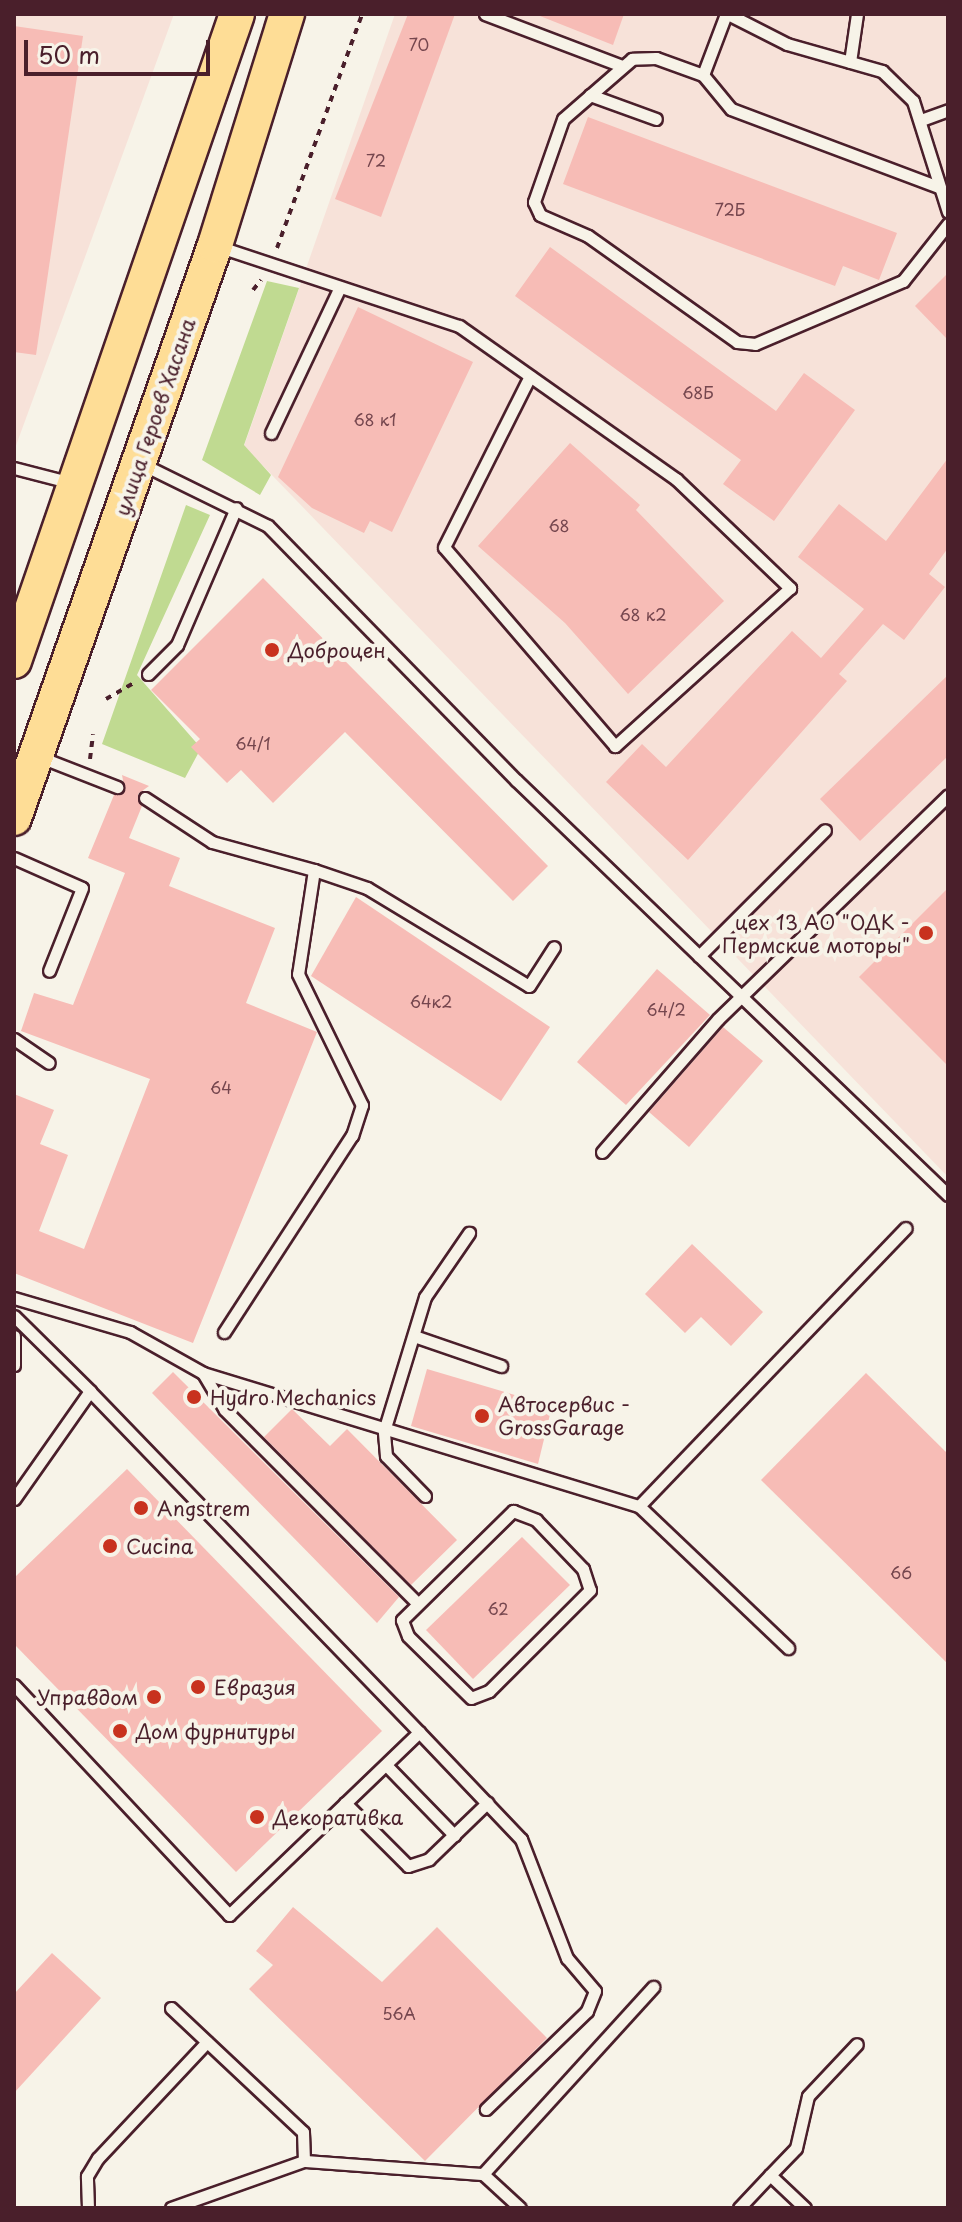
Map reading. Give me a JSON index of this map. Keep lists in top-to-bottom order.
{
  "streets": {
    "main road": ["улица Героев Хасана"]
  },
  "places": [
    "Доброцен",
    "цех 13 АО \"ОДК - Пермские моторы\"",
    "Hydro Mechanics",
    "Автосервис - GrossGarage",
    "Angstrem",
    "Cucina",
    "Евразия",
    "Управдом",
    "Дом фурнитуры",
    "Декоративка"
  ],
  "house_numbers": [
    "70",
    "72",
    "72Б",
    "68Б",
    "68 к1",
    "68",
    "68 к2",
    "64/1",
    "64к2",
    "64/2",
    "64",
    "66",
    "62",
    "56А"
  ],
  "scale_bar": "50 m"
}
